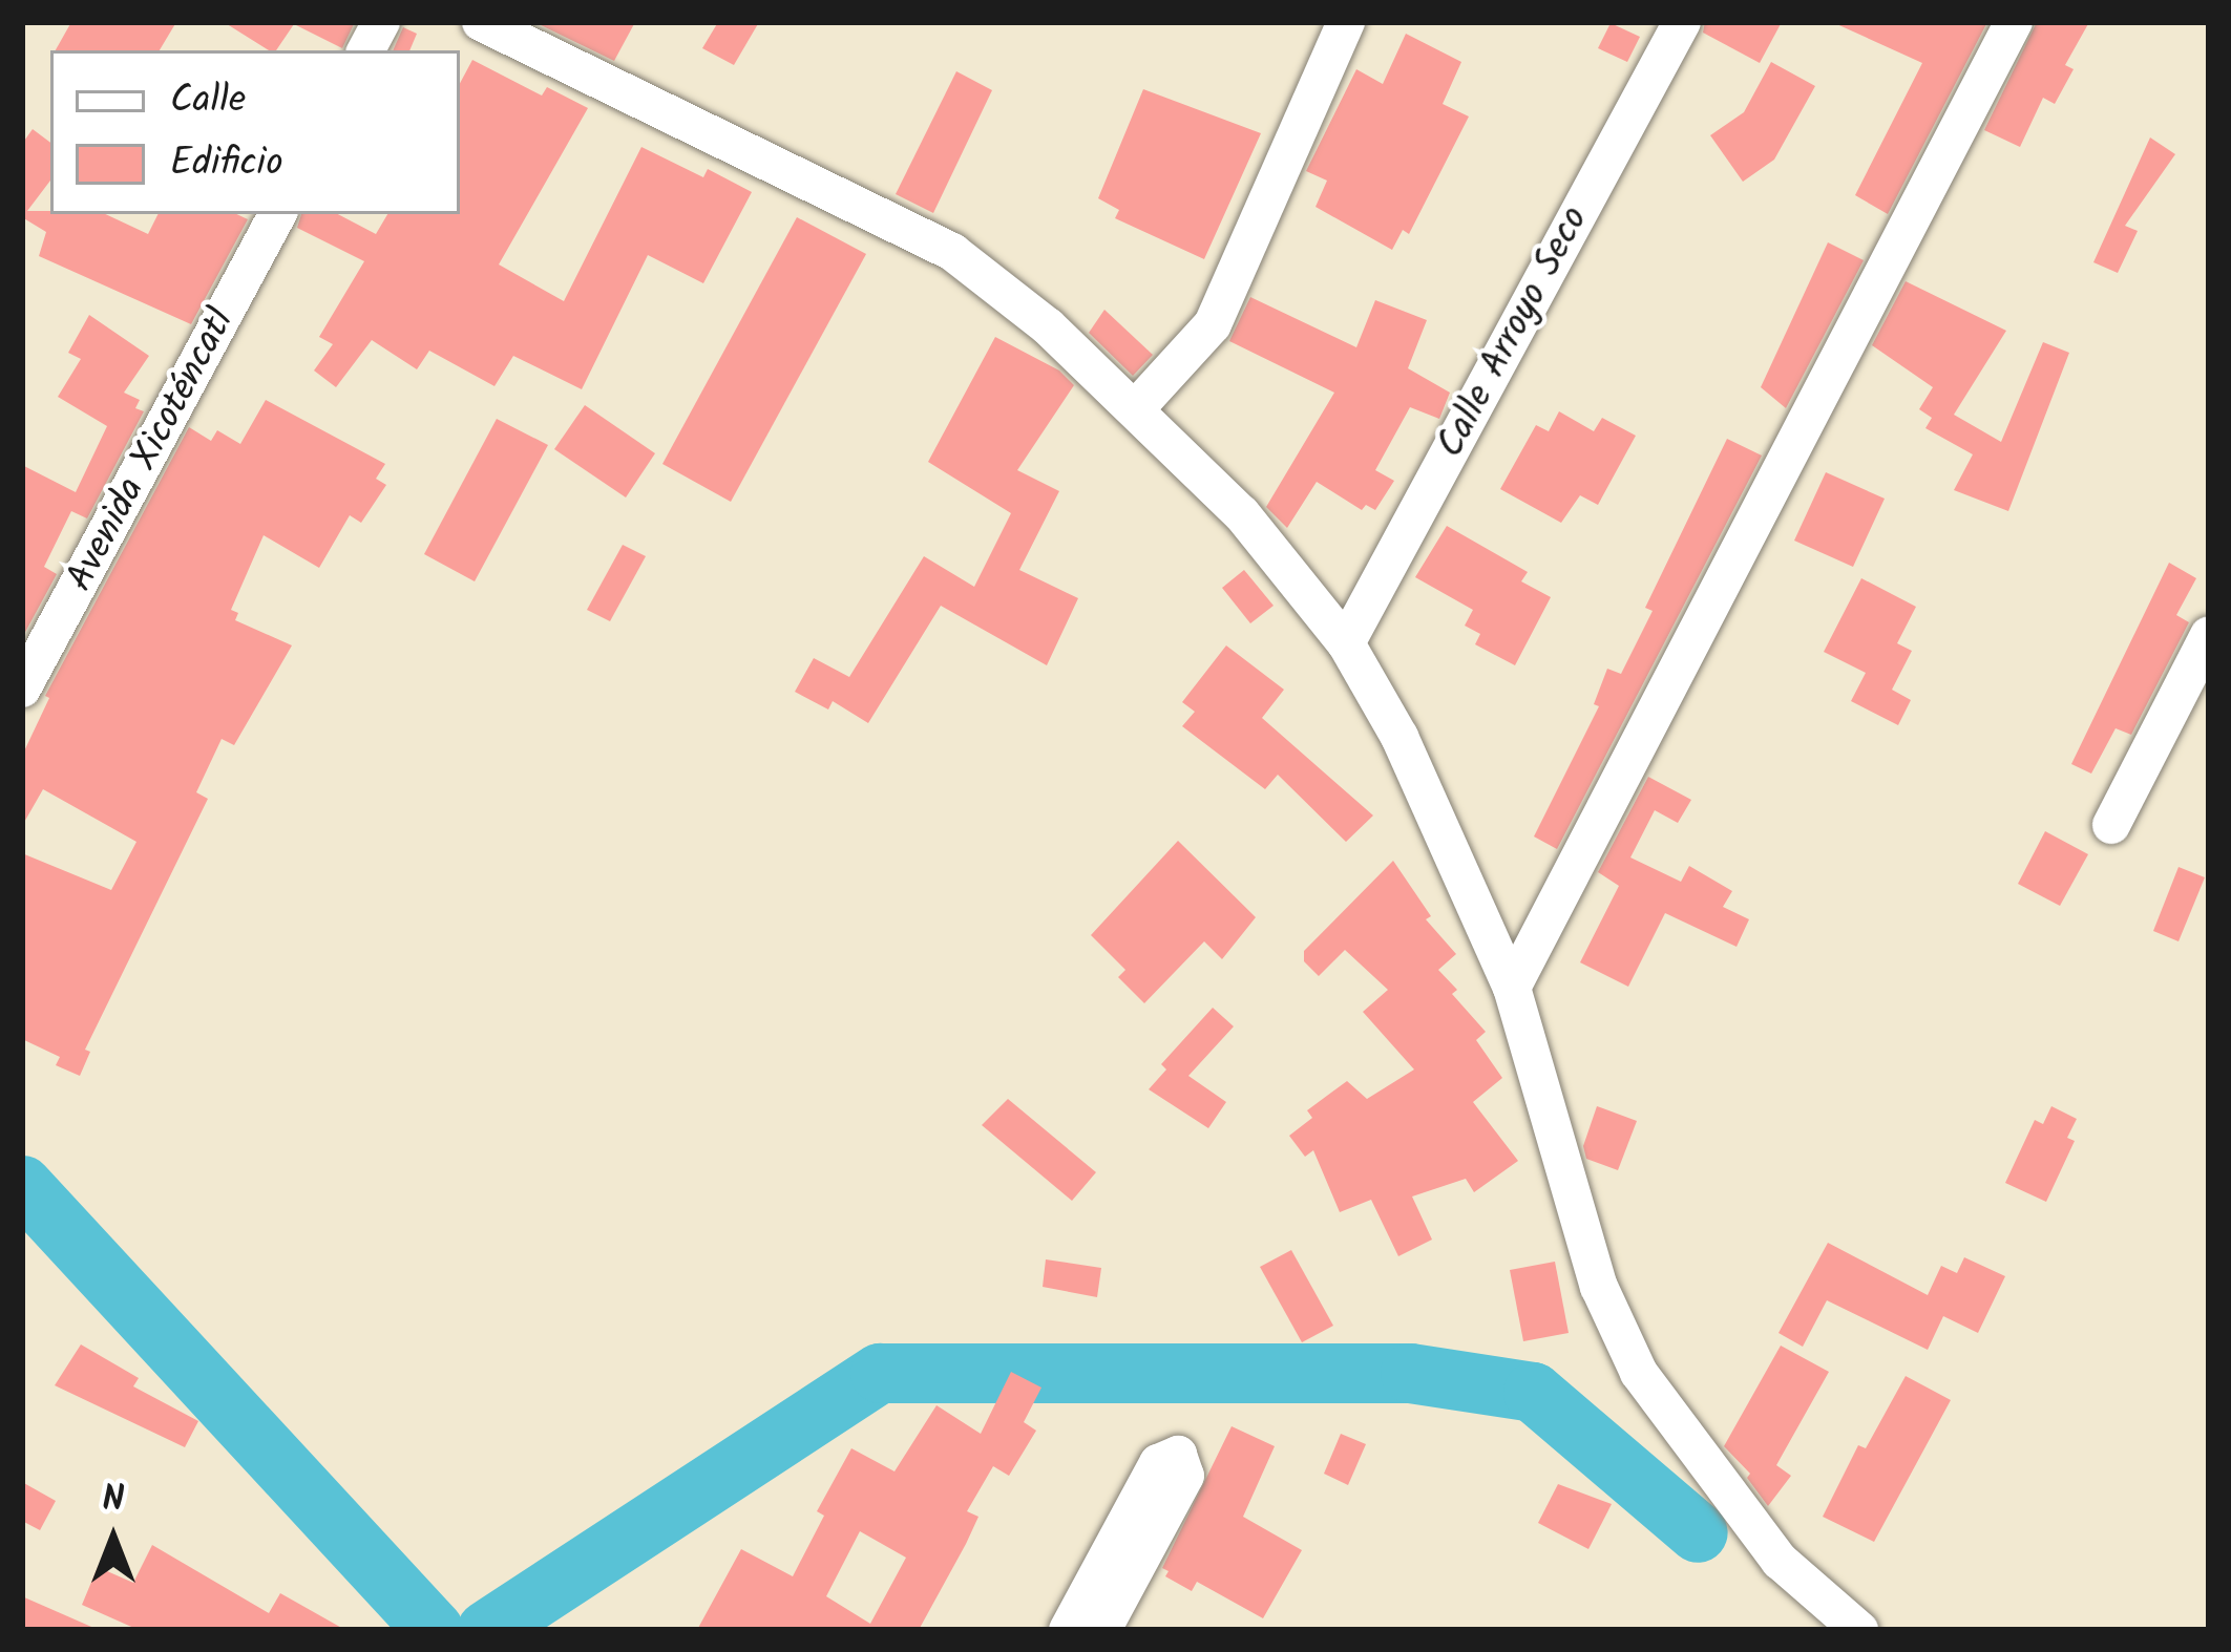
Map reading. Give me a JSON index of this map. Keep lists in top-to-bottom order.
{
  "streets": {
    "street": ["Calle Arroyo Seco", "Avenida Xicoténcatl"]
  },
  "legend": ["Calle", "Edificio"],
  "north": "top"
}
